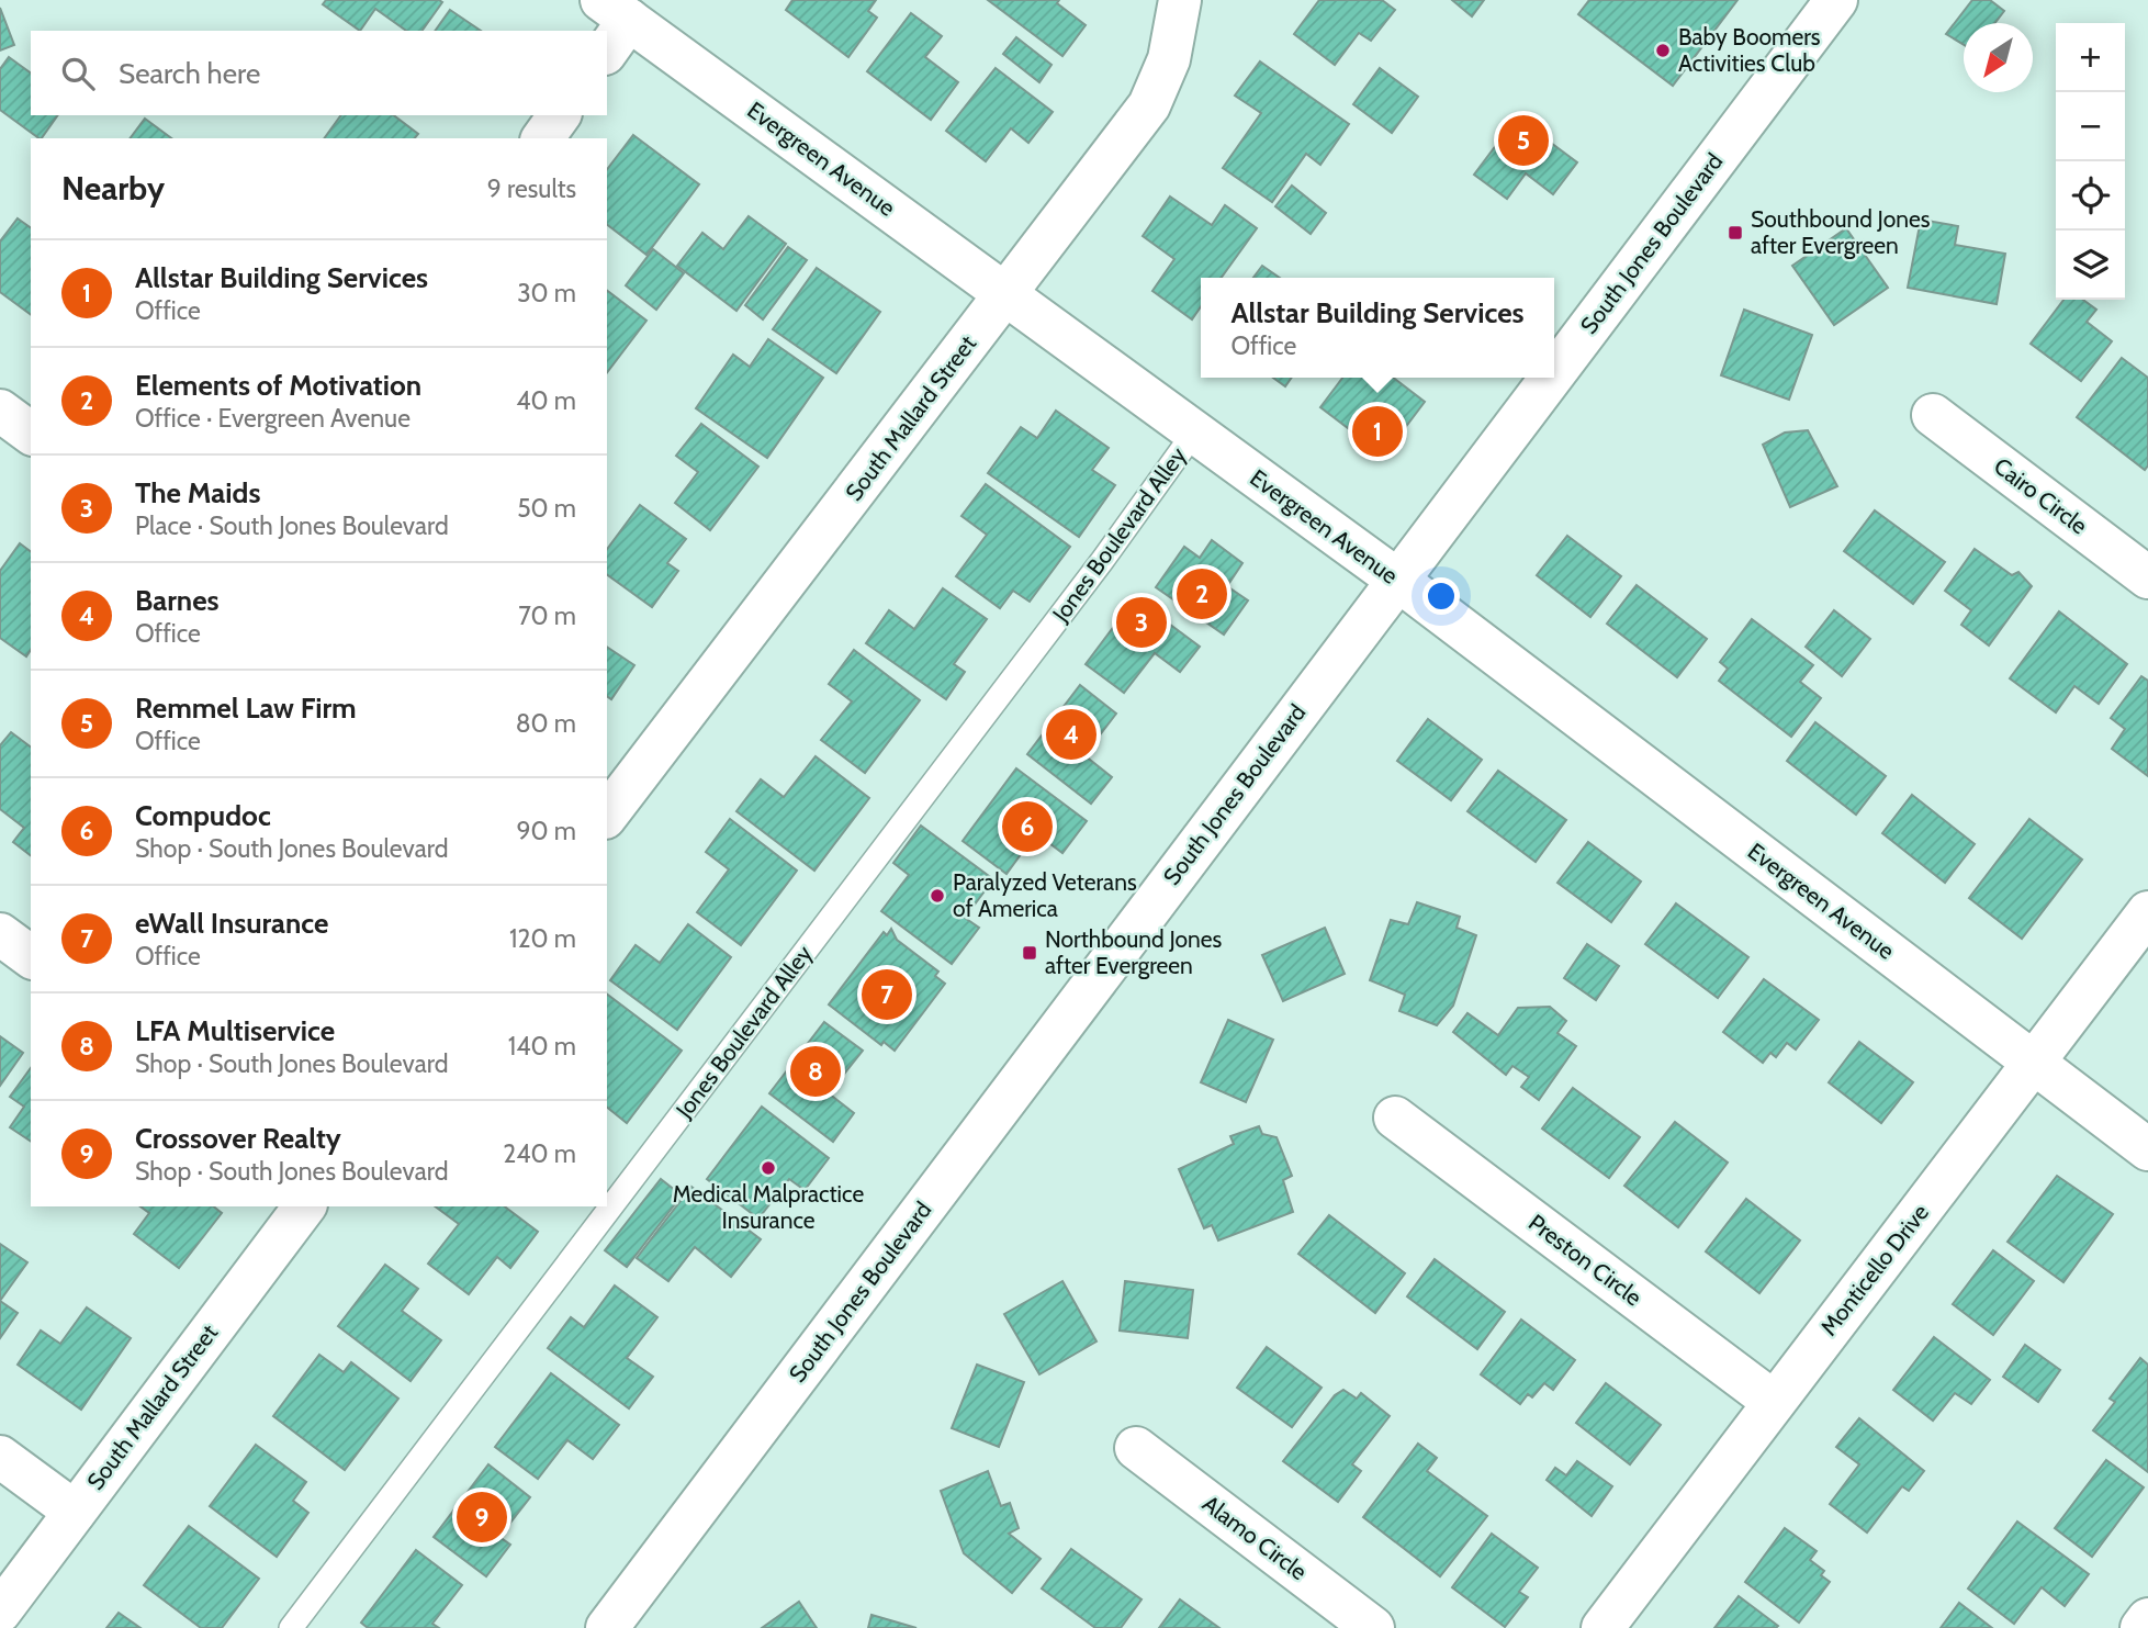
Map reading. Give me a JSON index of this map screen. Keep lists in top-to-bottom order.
{
  "streets": {
    "street": [
      "Evergreen Avenue",
      "South Jones Boulevard",
      "South Mallard Street",
      "Cairo Circle",
      "Preston Circle",
      "Monticello Drive",
      "Alamo Circle"
    ],
    "lane": ["Jones Boulevard Alley"]
  },
  "crossings": [
    ["Evergreen Avenue", "South Jones Boulevard"],
    ["Evergreen Avenue", "South Mallard Street"],
    ["Evergreen Avenue", "Jones Boulevard Alley"],
    ["Evergreen Avenue", "Monticello Drive"],
    ["Preston Circle", "Monticello Drive"]
  ],
  "places": {
    "other": ["Baby Boomers Activities Club", "Paralyzed Veterans of America", "Medical Malpractice Insurance"],
    "transit": ["Southbound Jones after Evergreen", "Northbound Jones after Evergreen"]
  },
  "north": "bottom left",
  "page": {
    "map_buttons": ["+", "−"],
    "search": "Search here",
    "pins": [
      "5",
      "1",
      "2",
      "3",
      "4",
      "6",
      "7",
      "8",
      "9"
    ],
    "heading": ["Nearby", "9 results"],
    "list": [
      {
        "mark": "1",
        "name": "Allstar Building Services",
        "note": "Office",
        "value": "30 m"
      },
      {
        "mark": "2",
        "name": "Elements of Motivation",
        "note": "Office · Evergreen Avenue",
        "value": "40 m"
      },
      {
        "mark": "3",
        "name": "The Maids",
        "note": "Place · South Jones Boulevard",
        "value": "50 m"
      },
      {
        "mark": "4",
        "name": "Barnes",
        "note": "Office",
        "value": "70 m"
      },
      {
        "mark": "5",
        "name": "Remmel Law Firm",
        "note": "Office",
        "value": "80 m"
      },
      {
        "mark": "6",
        "name": "Compudoc",
        "note": "Shop · South Jones Boulevard",
        "value": "90 m"
      },
      {
        "mark": "7",
        "name": "eWall Insurance",
        "note": "Office",
        "value": "120 m"
      },
      {
        "mark": "8",
        "name": "LFA Multiservice",
        "note": "Shop · South Jones Boulevard",
        "value": "140 m"
      },
      {
        "mark": "9",
        "name": "Crossover Realty",
        "note": "Shop · South Jones Boulevard",
        "value": "240 m"
      }
    ],
    "popup": ["Allstar Building Services", "Office"]
  }
}
